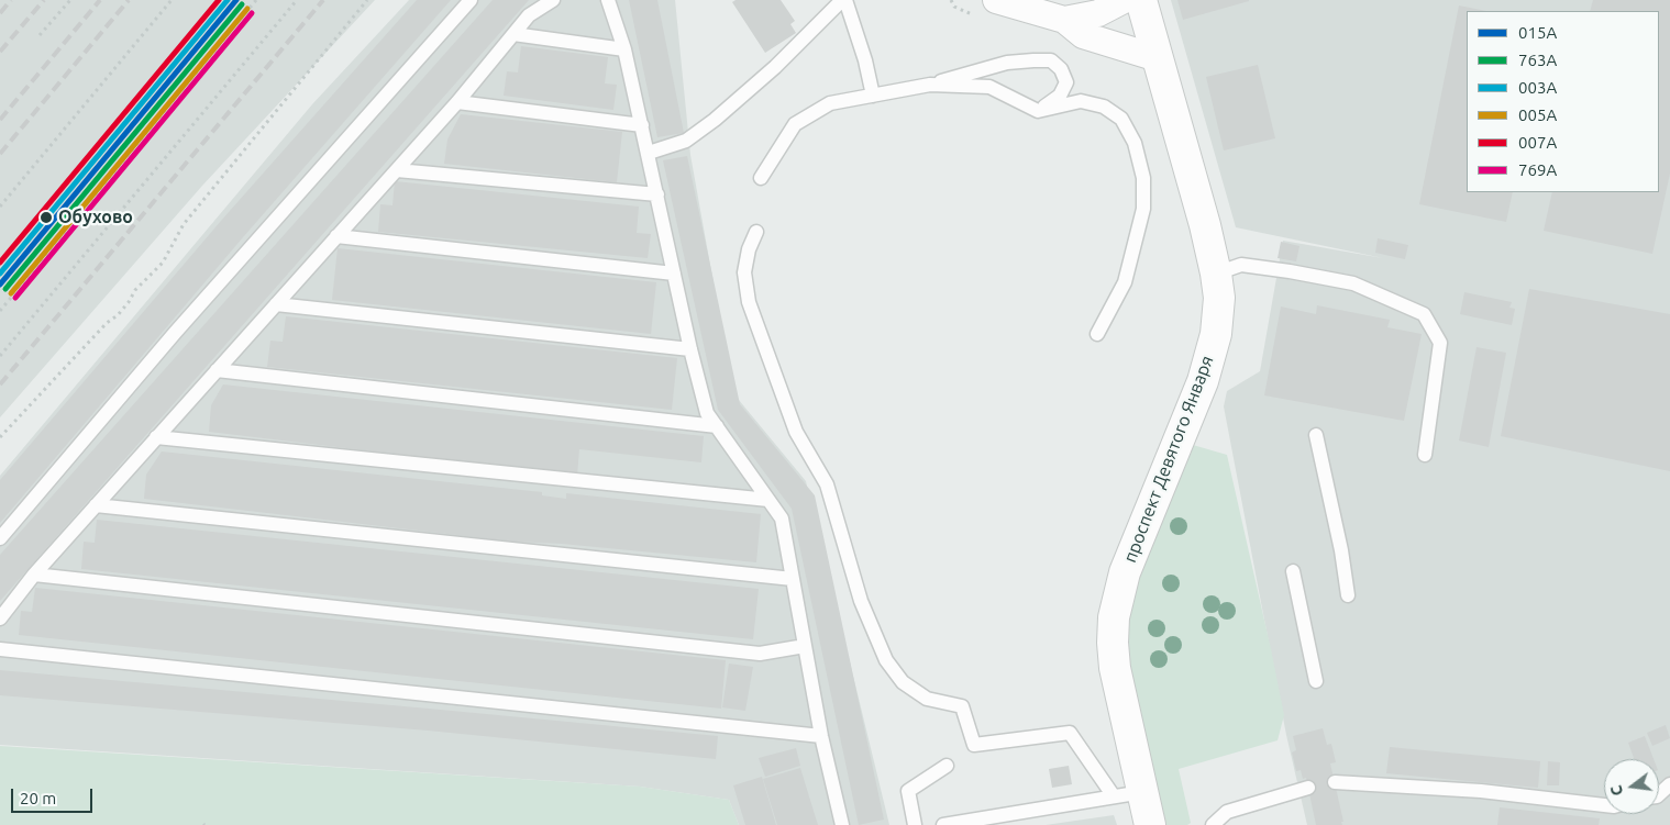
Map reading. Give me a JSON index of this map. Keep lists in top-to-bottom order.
{
  "streets": {
    "street": ["проспект Девятого Января"]
  },
  "places": ["Обухово"],
  "lines": [
    "transit line 015А",
    "transit line 003А",
    "transit line 007А",
    "transit line 763А",
    "transit line 005А",
    "transit line 769А"
  ],
  "legend": [
    "015А",
    "763А",
    "003А",
    "005А",
    "007А",
    "769А"
  ],
  "scale_bar": "20 m",
  "north": "left"
}
